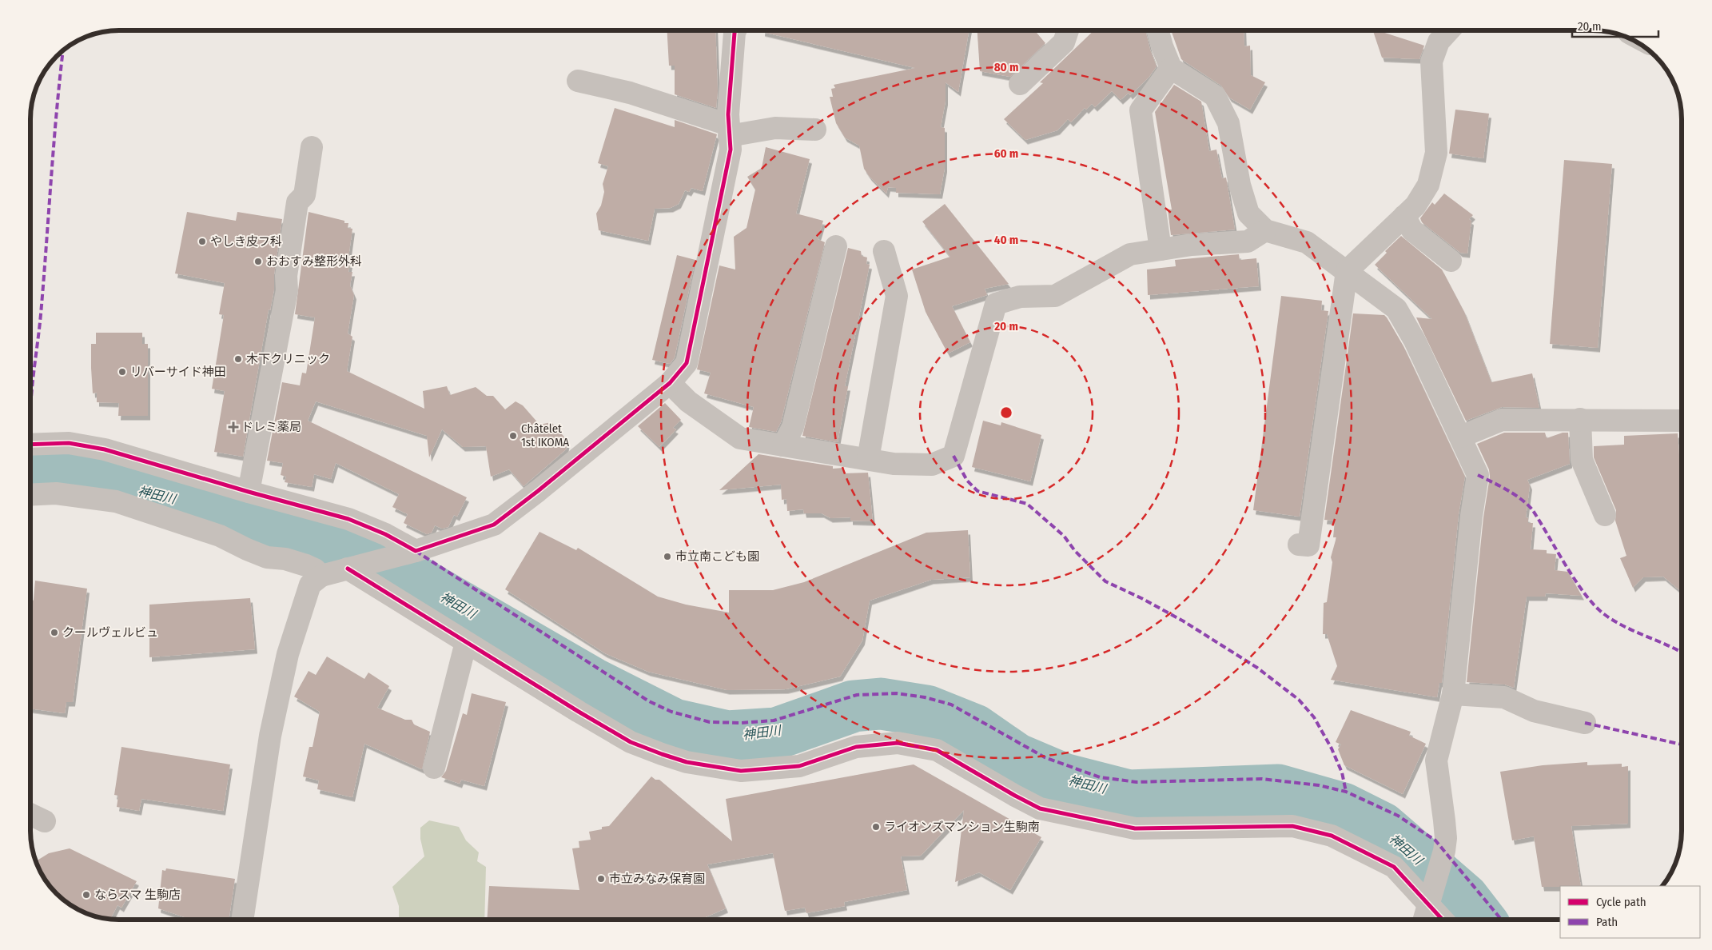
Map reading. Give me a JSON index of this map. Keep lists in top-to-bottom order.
{
  "water": ["神田川"],
  "places": {
    "other": [
      "やしき皮フ科",
      "おおすみ整形外科",
      "木下クリニック",
      "リバーサイド神田",
      "Châtelet 1st IKOMA",
      "市立南こども園",
      "クールヴェルビュ",
      "ライオンズマンション生駒南",
      "市立みなみ保育園",
      "ならスマ 生駒店"
    ],
    "health": ["ドレミ薬局"]
  },
  "legend": ["Cycle path", "Path"],
  "scale_bar": "20 m",
  "rings": [
    "80 m",
    "60 m",
    "40 m",
    "20 m"
  ]
}
